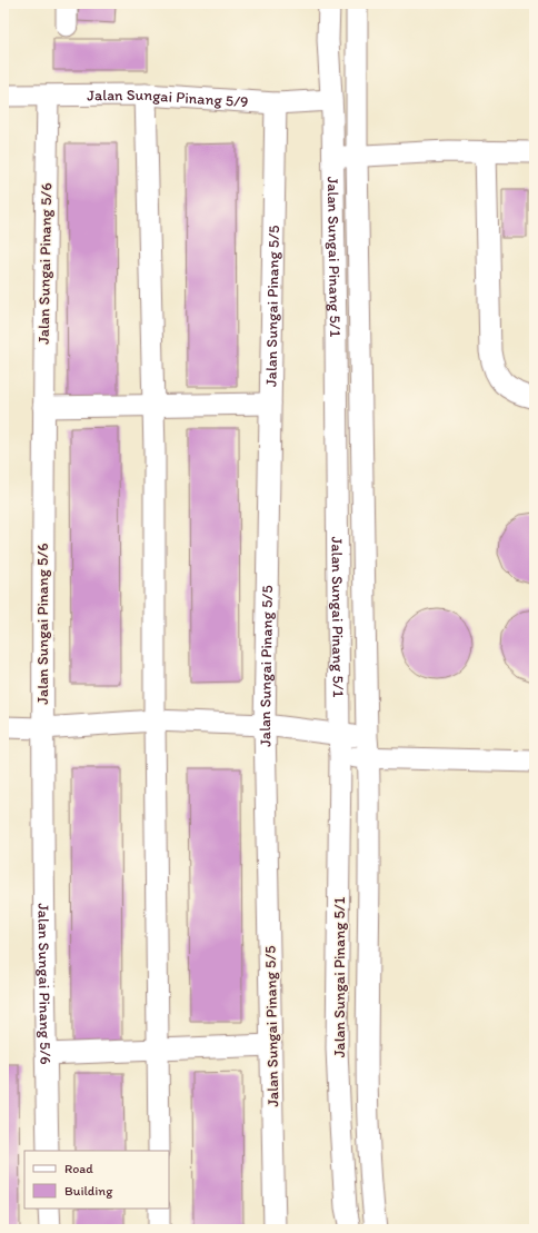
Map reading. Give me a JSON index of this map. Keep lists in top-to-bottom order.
{
  "streets": {
    "street": [
      "Jalan Sungai Pinang 5/9",
      "Jalan Sungai Pinang 5/1",
      "Jalan Sungai Pinang 5/6",
      "Jalan Sungai Pinang 5/5"
    ]
  },
  "crossings": [
    ["Jalan Sungai Pinang 5/9", "Jalan Sungai Pinang 5/1"],
    ["Jalan Sungai Pinang 5/9", "Jalan Sungai Pinang 5/6"],
    ["Jalan Sungai Pinang 5/9", "Jalan Sungai Pinang 5/5"]
  ],
  "legend": ["Road", "Building"]
}
